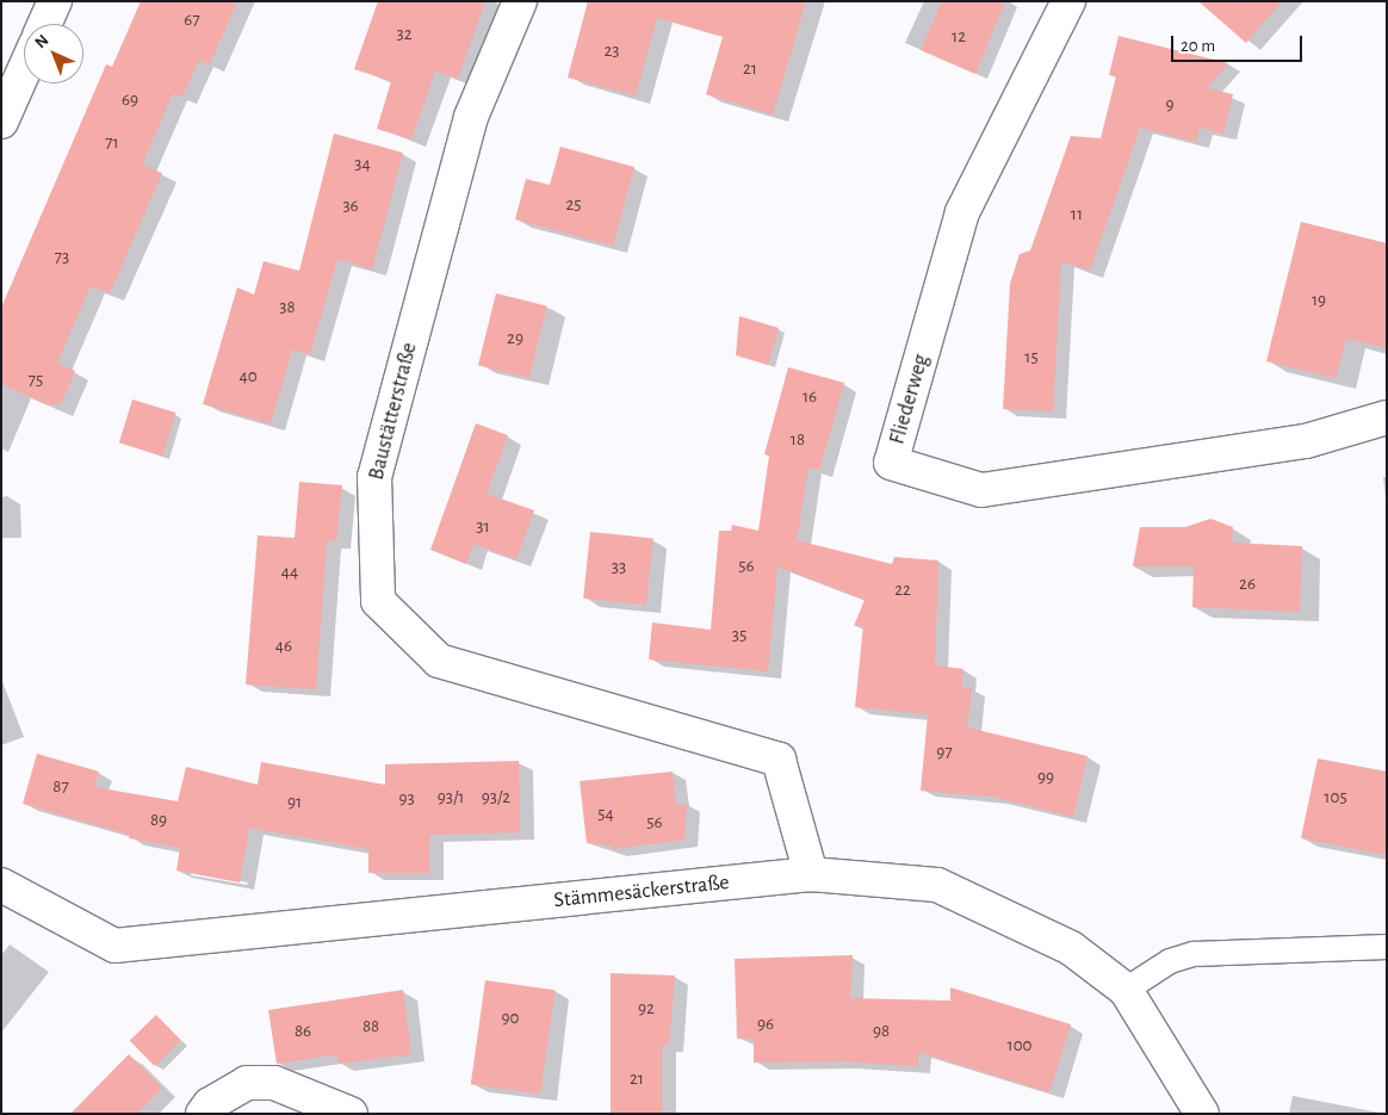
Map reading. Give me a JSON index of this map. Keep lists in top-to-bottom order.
{
  "streets": {
    "street": ["Fliederweg", "Baustätterstraße", "Stämmesäckerstraße"]
  },
  "crossings": [
    ["Baustätterstraße", "Stämmesäckerstraße"]
  ],
  "house_numbers": [
    "67",
    "32",
    "12",
    "23",
    "21",
    "69",
    "9",
    "71",
    "34",
    "25",
    "36",
    "11",
    "73",
    "19",
    "38",
    "29",
    "15",
    "40",
    "75",
    "16",
    "18",
    "31",
    "56",
    "33",
    "44",
    "26",
    "22",
    "35",
    "46",
    "97",
    "99",
    "87",
    "93/1",
    "93/2",
    "105",
    "93",
    "91",
    "54",
    "89",
    "56",
    "92",
    "90",
    "96",
    "88",
    "86",
    "98",
    "100",
    "21"
  ],
  "scale_bar": "20 m",
  "north": "top left"
}
